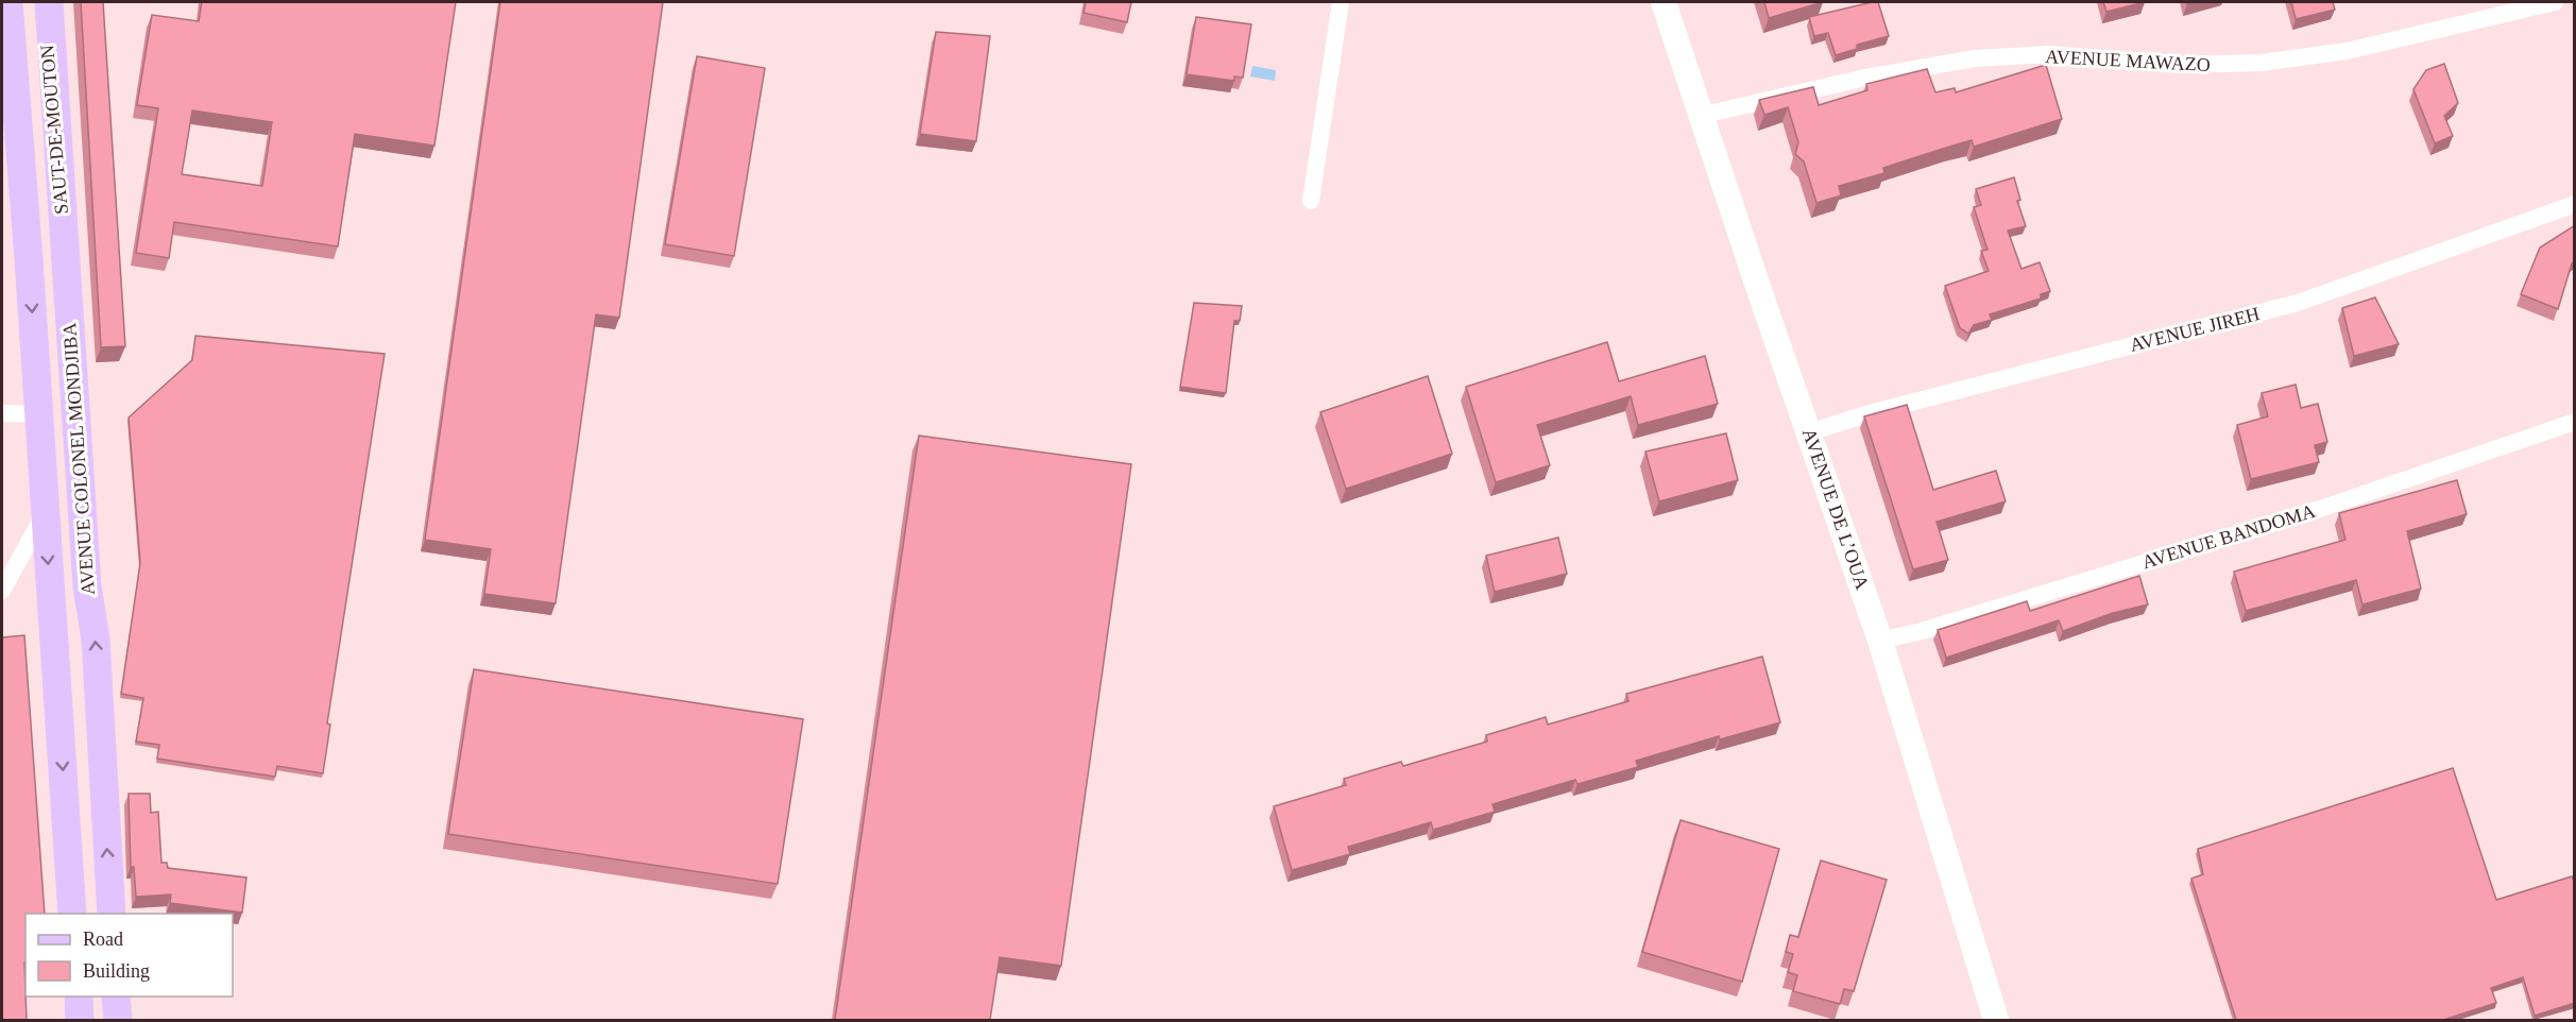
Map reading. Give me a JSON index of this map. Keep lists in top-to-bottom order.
{
  "streets": {
    "main road": ["SAUT-DE-MOUTON", "AVENUE COLONEL MONDJIBA", "AVENUE DE L’OUA"],
    "street": ["AVENUE MAWAZO", "AVENUE JIREH", "AVENUE BANDOMA"]
  },
  "crossings": [
    ["AVENUE MAWAZO", "AVENUE DE L’OUA"],
    ["SAUT-DE-MOUTON", "AVENUE COLONEL MONDJIBA"],
    ["AVENUE JIREH", "AVENUE DE L’OUA"],
    ["AVENUE DE L’OUA", "AVENUE BANDOMA"]
  ],
  "legend": ["Road", "Building"]
}
